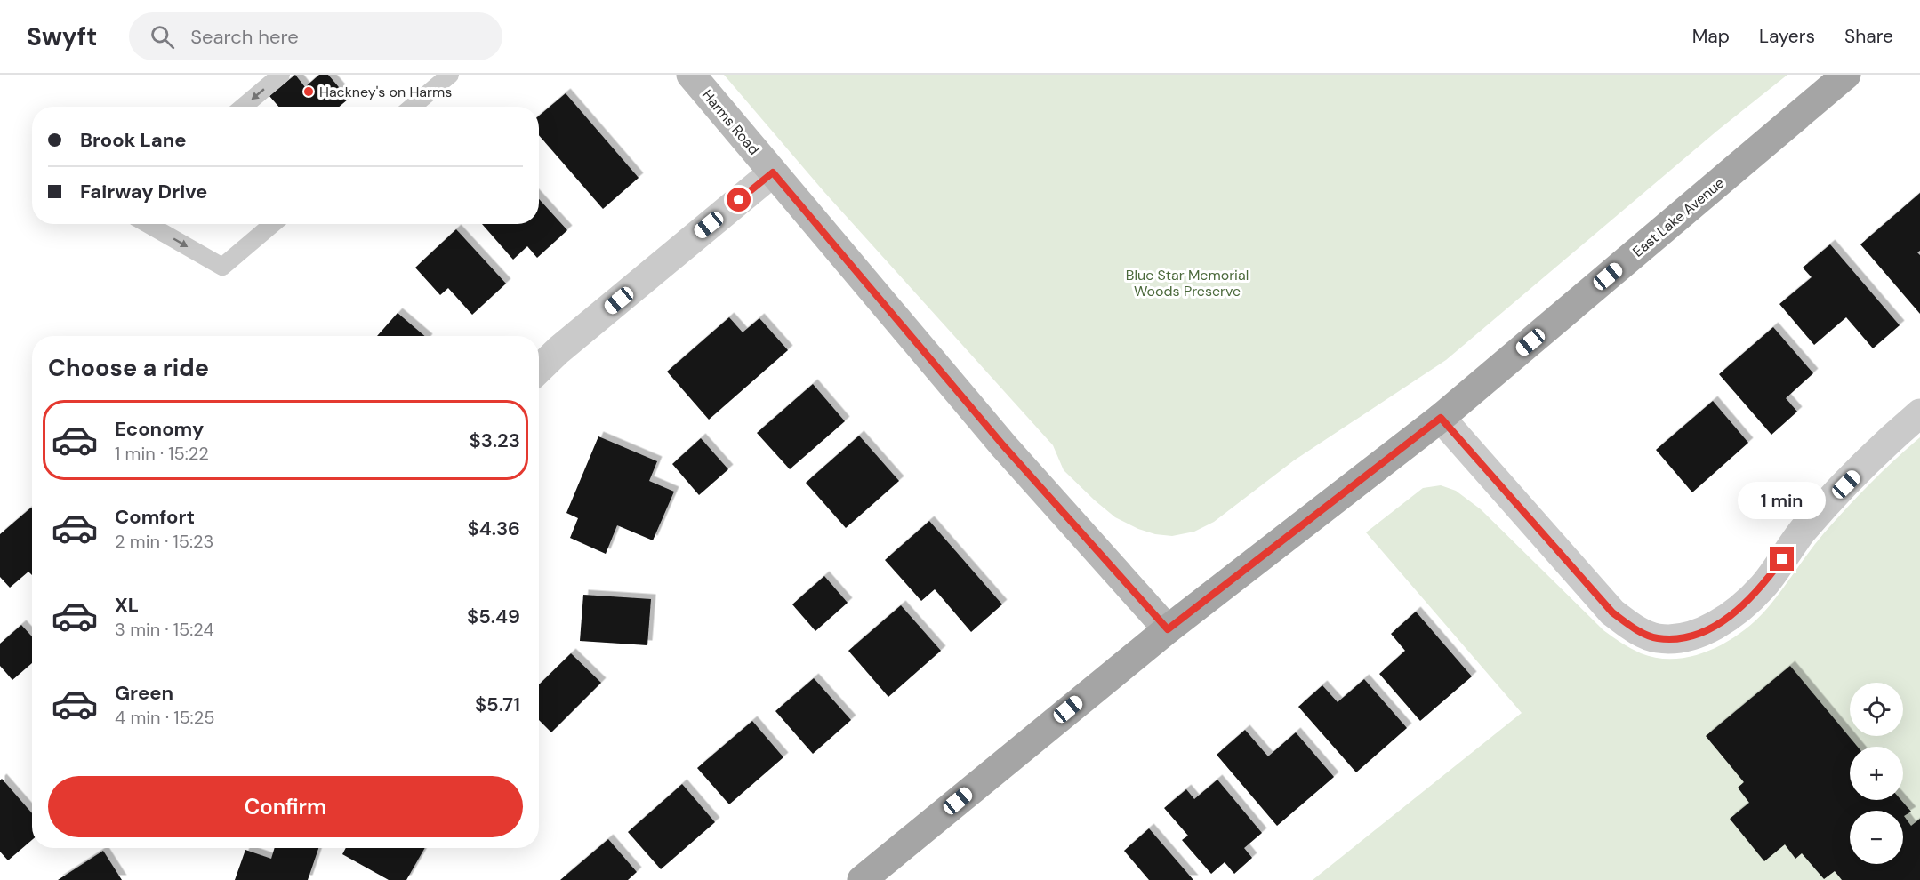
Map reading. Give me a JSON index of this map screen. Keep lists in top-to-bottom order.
{
  "streets": {
    "main road": ["Harms Road", "East Lake Avenue"]
  },
  "crossings": [
    ["Harms Road", "East Lake Avenue"]
  ],
  "parks": ["Blue Star Memorial Woods Preserve"],
  "places": ["Hackney's on Harms"],
  "page": {
    "header": "Swyft",
    "search": "Search here",
    "nav": ["Map", "Layers", "Share"],
    "banner": ["Brook Lane", "Fairway Drive"],
    "heading": "Choose a ride",
    "list": [
      {
        "name": "Economy",
        "note": "1 min · 15:22",
        "value": "$3.23"
      },
      {
        "name": "Comfort",
        "note": "2 min · 15:23",
        "value": "$4.36"
      },
      {
        "name": "XL",
        "note": "3 min · 15:24",
        "value": "$5.49"
      },
      {
        "name": "Green",
        "note": "4 min · 15:25",
        "value": "$5.71"
      }
    ],
    "bubble": "1 min",
    "map_buttons": ["+", "−"],
    "buttons": "Confirm"
  }
}
